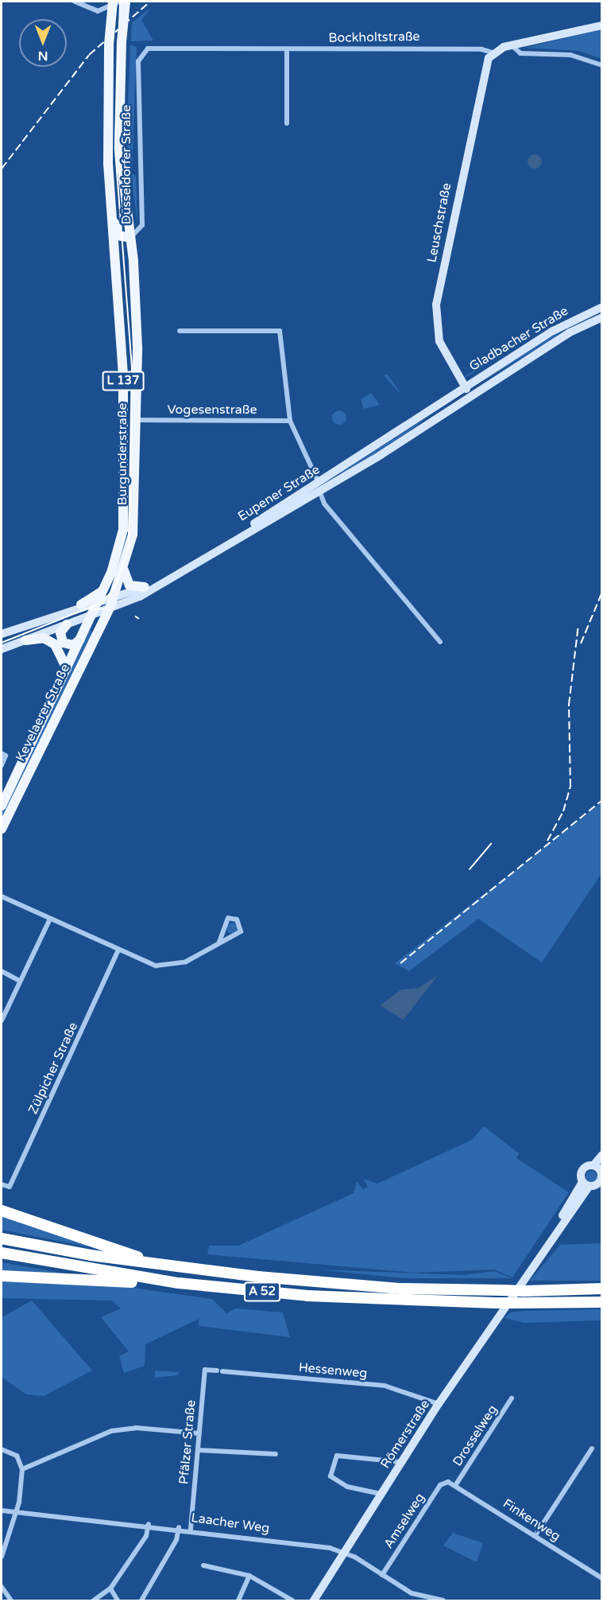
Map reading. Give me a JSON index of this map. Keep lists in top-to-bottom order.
{
  "streets": {
    "highway": ["A 52"],
    "main road": [
      "Bockholtstraße",
      "Düsseldorfer Straße",
      "Leuschstraße",
      "Gladbacher Straße",
      "L 137",
      "Burgunderstraße",
      "Eupener Straße",
      "Kevelaerer Straße",
      "Römerstraße"
    ],
    "street": [
      "Vogesenstraße",
      "Zülpicher Straße",
      "Hessenweg",
      "Drosselweg",
      "Pfälzer Straße",
      "Finkenweg",
      "Amselweg",
      "Laacher Weg"
    ]
  },
  "crossings": [
    ["Bockholtstraße", "Düsseldorfer Straße"],
    ["Bockholtstraße", "Leuschstraße"],
    ["Düsseldorfer Straße", "Burgunderstraße"],
    ["Leuschstraße", "Gladbacher Straße"],
    ["Gladbacher Straße", "Eupener Straße"],
    ["Vogesenstraße", "Burgunderstraße"],
    ["Burgunderstraße", "Eupener Straße"],
    ["Burgunderstraße", "Kevelaerer Straße"],
    ["Eupener Straße", "Kevelaerer Straße"],
    ["A 52", "Römerstraße"],
    ["Hessenweg", "Römerstraße"],
    ["Hessenweg", "Pfälzer Straße"],
    ["Römerstraße", "Laacher Weg"],
    ["Drosselweg", "Finkenweg"],
    ["Pfälzer Straße", "Laacher Weg"],
    ["Finkenweg", "Amselweg"],
    ["Amselweg", "Laacher Weg"]
  ],
  "north": "bottom"
}
